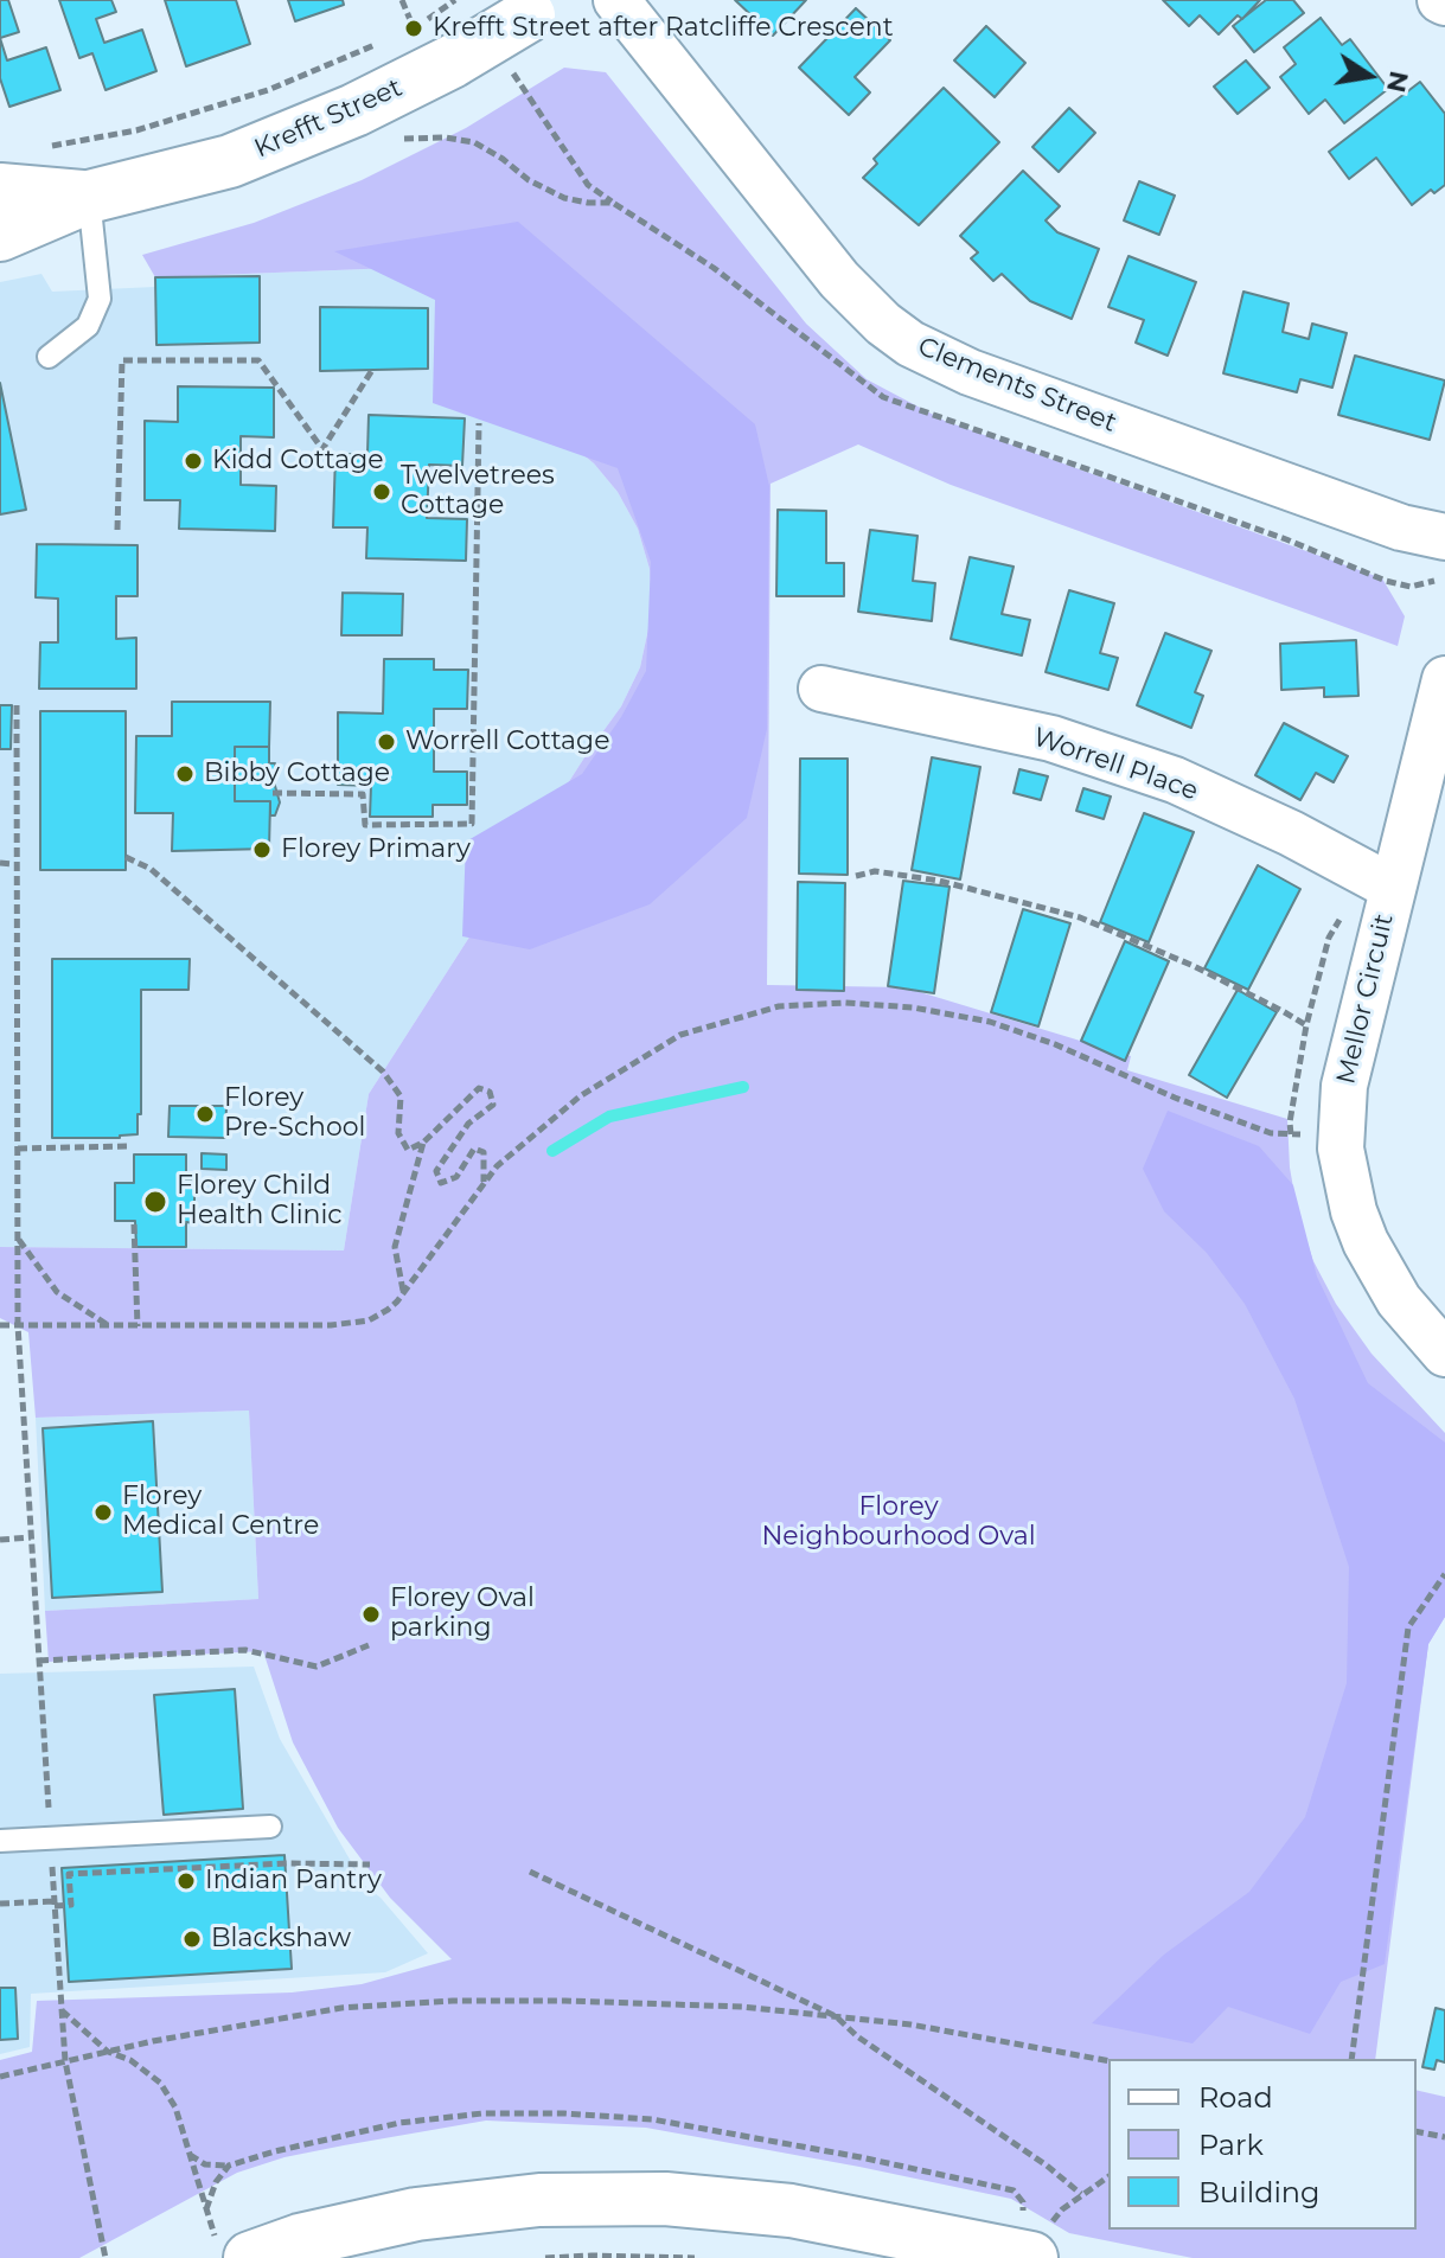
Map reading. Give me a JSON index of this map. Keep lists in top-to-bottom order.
{
  "streets": {
    "street": [
      "Krefft Street",
      "Clements Street",
      "Worrell Place",
      "Mellor Circuit"
    ]
  },
  "crossings": [
    ["Worrell Place", "Mellor Circuit"]
  ],
  "parks": ["Florey Neighbourhood Oval"],
  "places": [
    "Krefft Street after Ratcliffe Crescent",
    "Kidd Cottage",
    "Twelvetrees Cottage",
    "Worrell Cottage",
    "Bibby Cottage",
    "Florey Primary",
    "Florey Pre-School",
    "Florey Child Health Clinic",
    "Florey Medical Centre",
    "Florey Oval parking",
    "Indian Pantry",
    "Blackshaw"
  ],
  "legend": ["Road", "Park", "Building"],
  "north": "right"
}
